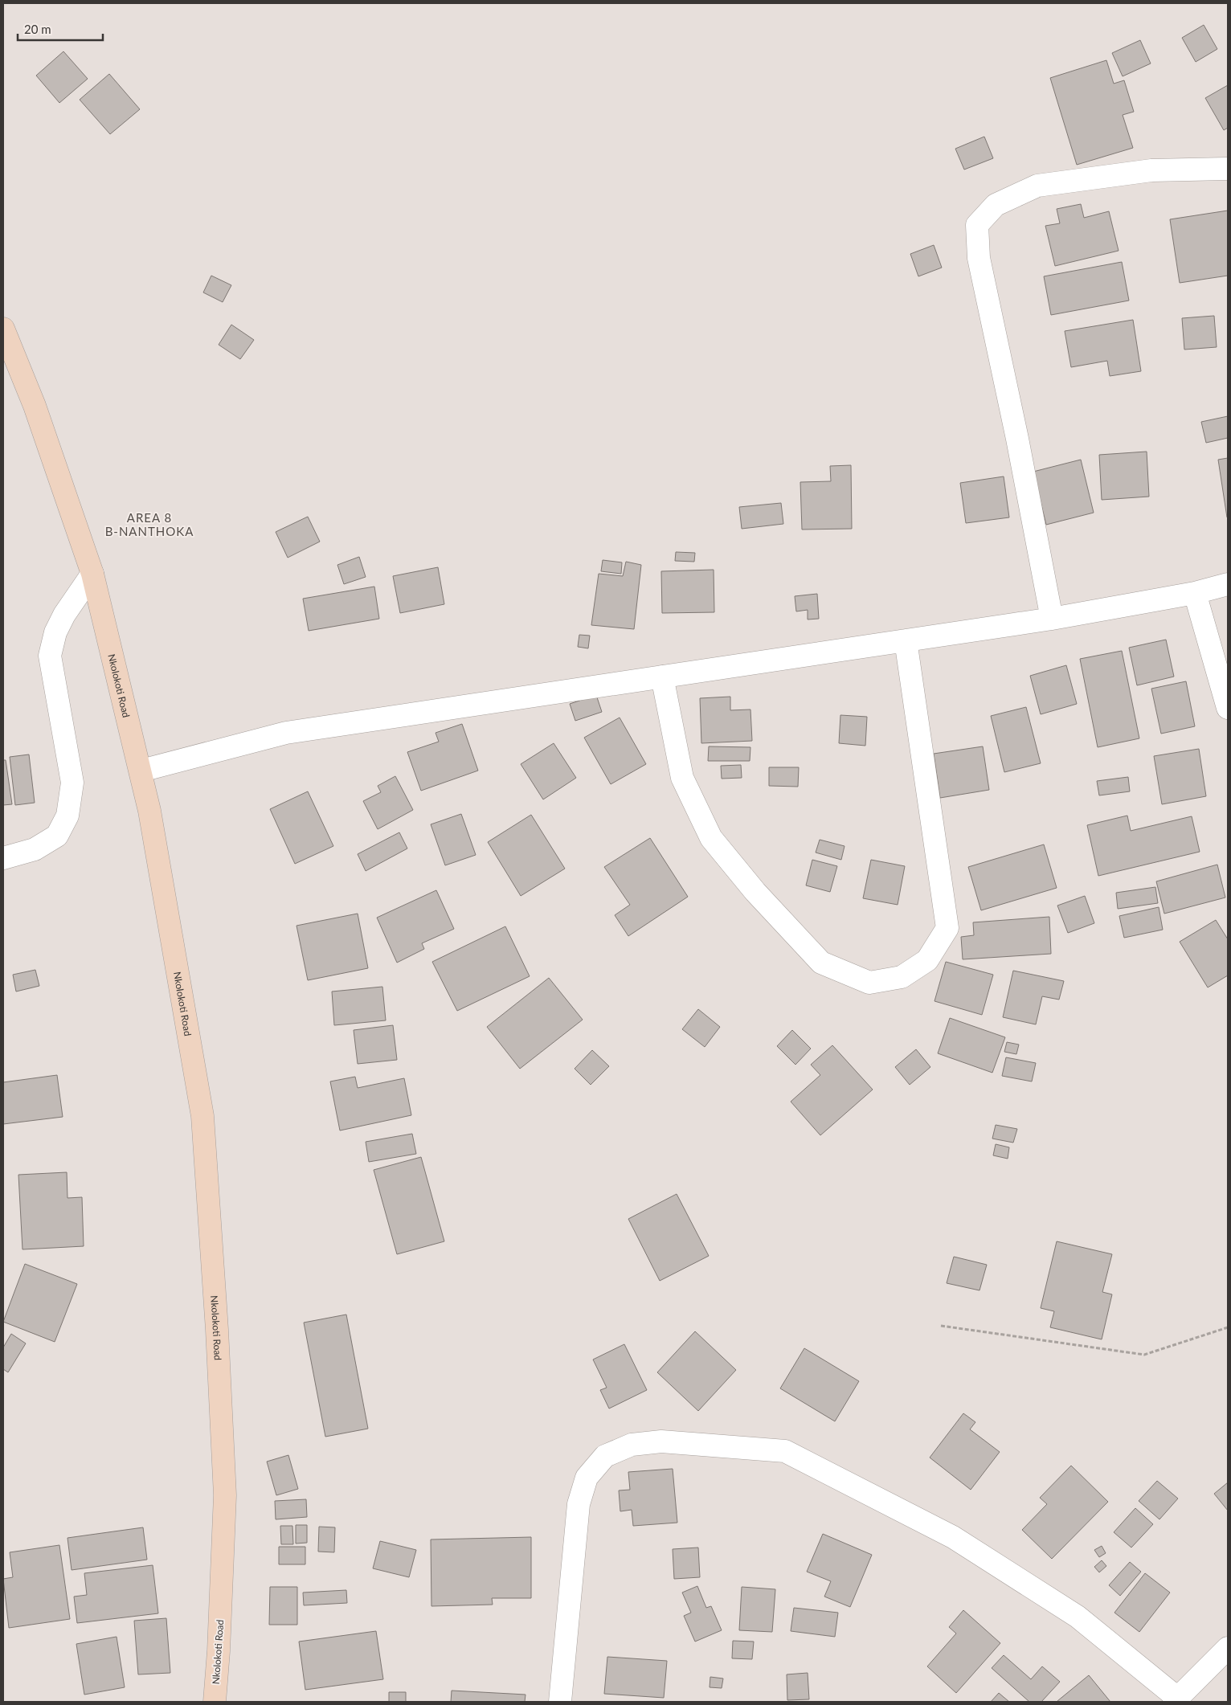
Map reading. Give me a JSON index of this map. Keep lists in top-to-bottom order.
{
  "streets": {
    "main road": ["Nkolokoti Road"]
  },
  "districts": ["AREA 8 B-NANTHOKA"],
  "scale_bar": "20 m"
}
